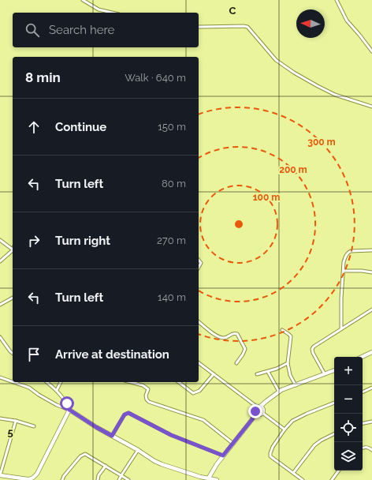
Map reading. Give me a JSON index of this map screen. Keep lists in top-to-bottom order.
{
  "north": "left",
  "page": {
    "search": "Search here",
    "heading": ["8 min", "Walk · 640 m"],
    "list": [
      ["Continue", "150 m"],
      ["Turn left", "80 m"],
      ["Turn right", "270 m"],
      ["Turn left", "140 m"],
      "Arrive at destination"
    ],
    "map_buttons": ["+", "−"]
  },
  "grid": {
    "columns": ["C"],
    "rows": ["5"]
  },
  "rings": ["300 m", "200 m", "100 m"]
}
